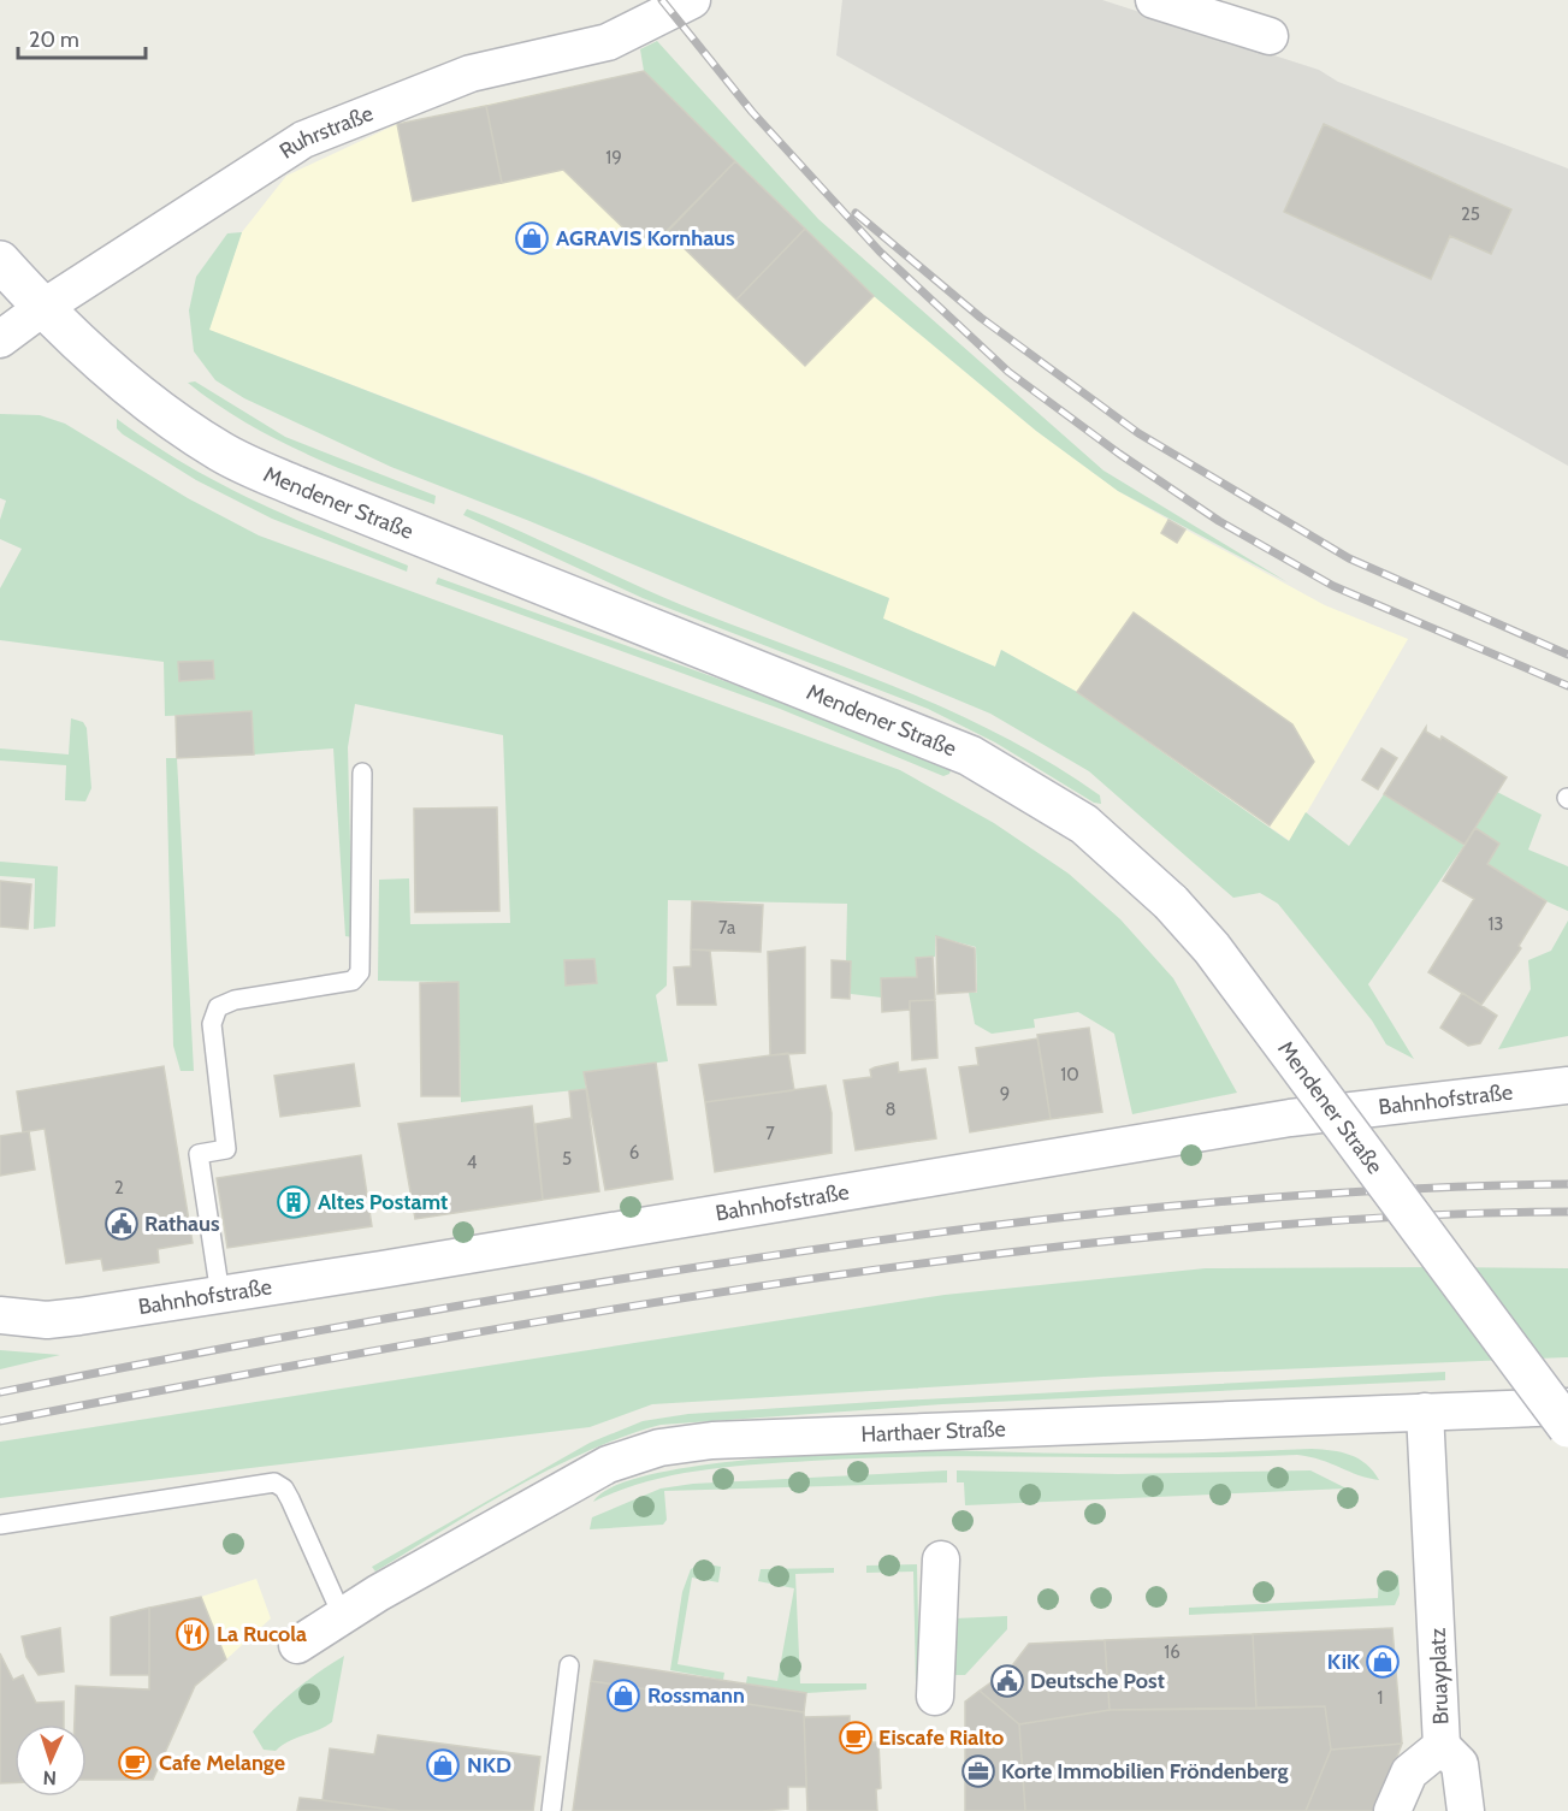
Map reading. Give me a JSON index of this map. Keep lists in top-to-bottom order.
{
  "streets": {
    "main road": ["Mendener Straße"],
    "street": [
      "Ruhrstraße",
      "Bahnhofstraße",
      "Harthaer Straße",
      "Bruayplatz"
    ]
  },
  "crossings": [
    ["Ruhrstraße", "Mendener Straße"],
    ["Harthaer Straße", "Bruayplatz"]
  ],
  "places": {
    "shop": [
      "AGRAVIS Kornhaus",
      "KiK",
      "Rossmann",
      "NKD"
    ],
    "building": ["Altes Postamt"],
    "public building": ["Rathaus", "Deutsche Post"],
    "restaurant": ["La Rucola"],
    "cafe": ["Eiscafe Rialto", "Cafe Melange"],
    "office": ["Korte Immobilien Fröndenberg"]
  },
  "house_numbers": [
    "19",
    "25",
    "13",
    "7a",
    "10",
    "9",
    "8",
    "7",
    "6",
    "5",
    "4",
    "2",
    "16",
    "1"
  ],
  "scale_bar": "20 m",
  "north": "bottom"
}
